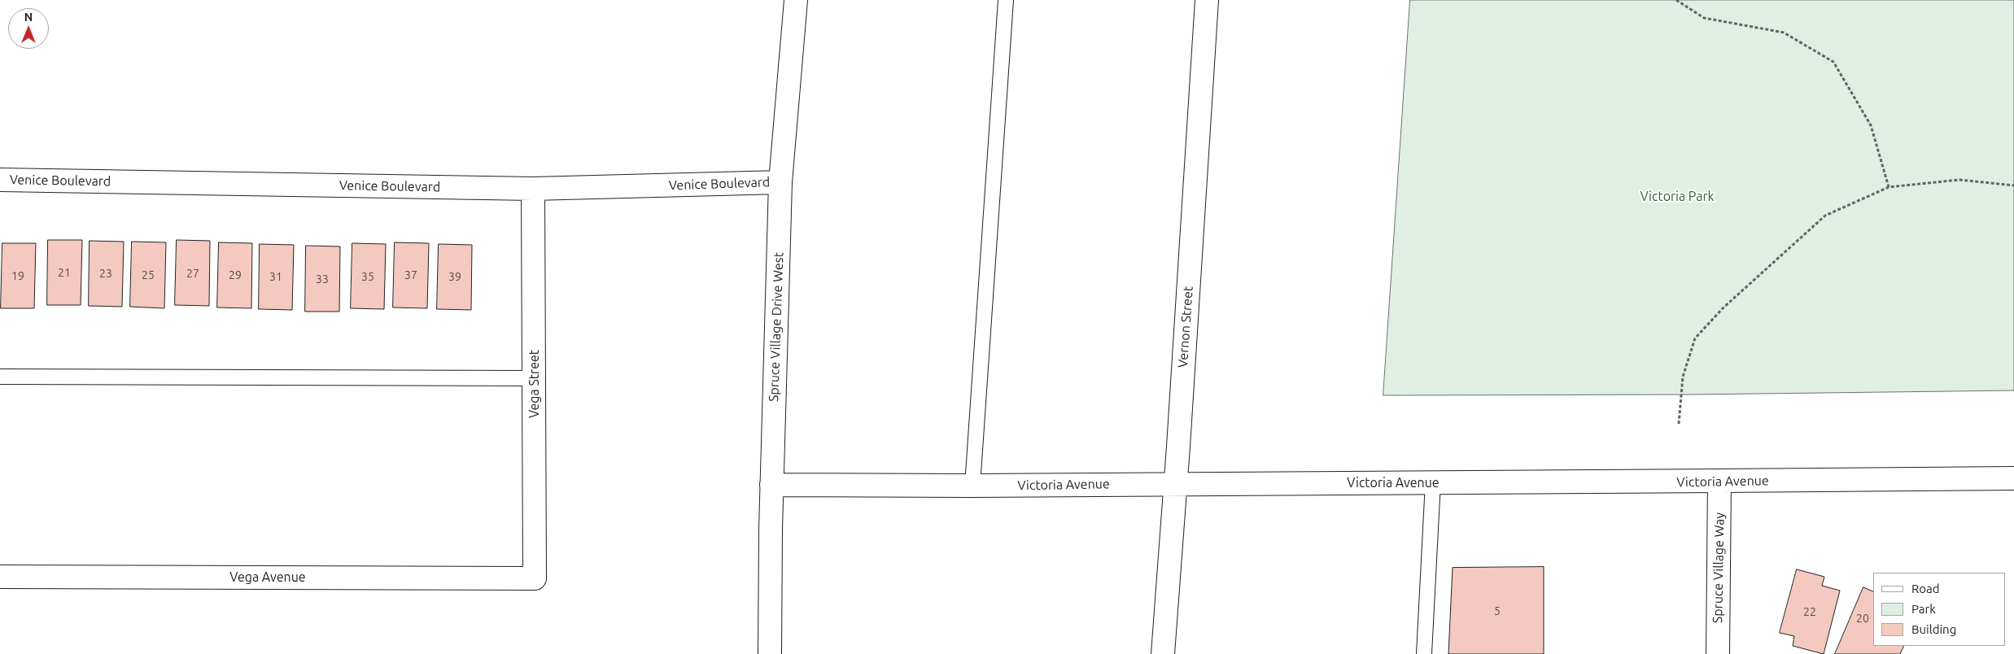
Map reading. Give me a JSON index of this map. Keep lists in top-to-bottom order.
{
  "streets": {
    "street": [
      "Venice Boulevard",
      "Spruce Village Drive West",
      "Vernon Street",
      "Vega Street",
      "Victoria Avenue",
      "Spruce Village Way",
      "Vega Avenue"
    ]
  },
  "crossings": [
    ["Venice Boulevard", "Spruce Village Drive West"],
    ["Venice Boulevard", "Vega Street"],
    ["Spruce Village Drive West", "Victoria Avenue"],
    ["Vernon Street", "Victoria Avenue"],
    ["Vega Street", "Vega Avenue"],
    ["Victoria Avenue", "Spruce Village Way"]
  ],
  "parks": ["Victoria Park"],
  "house_numbers": [
    "21",
    "23",
    "27",
    "25",
    "29",
    "37",
    "19",
    "31",
    "35",
    "39",
    "33",
    "5",
    "22",
    "20"
  ],
  "legend": ["Road", "Park", "Building"],
  "north": "top"
}
